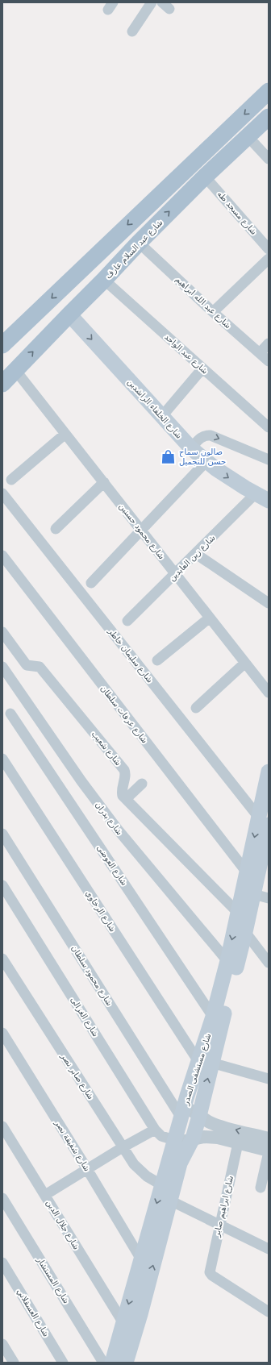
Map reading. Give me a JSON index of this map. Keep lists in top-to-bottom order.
{
  "streets": {
    "main road": ["شارع عبد السلام عارف", "شارع الخلفاء الراشدين", "شارع مستشفى الصدر"],
    "street": [
      "شارع مسجد طه",
      "شارع عبد الله ابراهيم",
      "شارع عبد الواحد",
      "شارع محمود حسنين",
      "شارع زين العابدين",
      "شارع سليمان خاطر",
      "شارع عرفات سلطان",
      "شارع شعيب",
      "شارع بدران",
      "شارع العوضى",
      "شارع الرخاوي",
      "شارع محمود سلطان",
      "شارع الغزالى",
      "شارع صابر نصر",
      "شارع شفيقة نصر",
      "شارع ابراهيم صابر",
      "شارع جلال الدين",
      "شارع المستشار",
      "شارع العسقلاني"
    ]
  },
  "crossings": [
    ["شارع مسجد طه", "شارع عبد السلام عارف"],
    ["شارع عبد السلام عارف", "شارع عبد الله ابراهيم"],
    ["شارع عبد السلام عارف", "شارع عبد الواحد"],
    ["شارع عبد السلام عارف", "شارع الخلفاء الراشدين"],
    ["شارع عبد السلام عارف", "شارع محمود حسنين"],
    ["شارع الخلفاء الراشدين", "شارع زين العابدين"],
    ["شارع محمود حسنين", "شارع زين العابدين"],
    ["شارع سليمان خاطر", "شارع مستشفى الصدر"],
    ["شارع عرفات سلطان", "شارع مستشفى الصدر"],
    ["شارع بدران", "شارع مستشفى الصدر"],
    ["شارع العوضى", "شارع مستشفى الصدر"],
    ["شارع الرخاوي", "شارع مستشفى الصدر"],
    ["شارع محمود سلطان", "شارع مستشفى الصدر"],
    ["شارع الغزالى", "شارع مستشفى الصدر"],
    ["شارع مستشفى الصدر", "شارع صابر نصر"],
    ["شارع مستشفى الصدر", "شارع شفيقة نصر"],
    ["شارع مستشفى الصدر", "شارع جلال الدين"]
  ],
  "one_way": ["شارع الخلفاء الراشدين"],
  "places": {
    "shop": ["صالون سماح حسن للتجميل"]
  }
}
